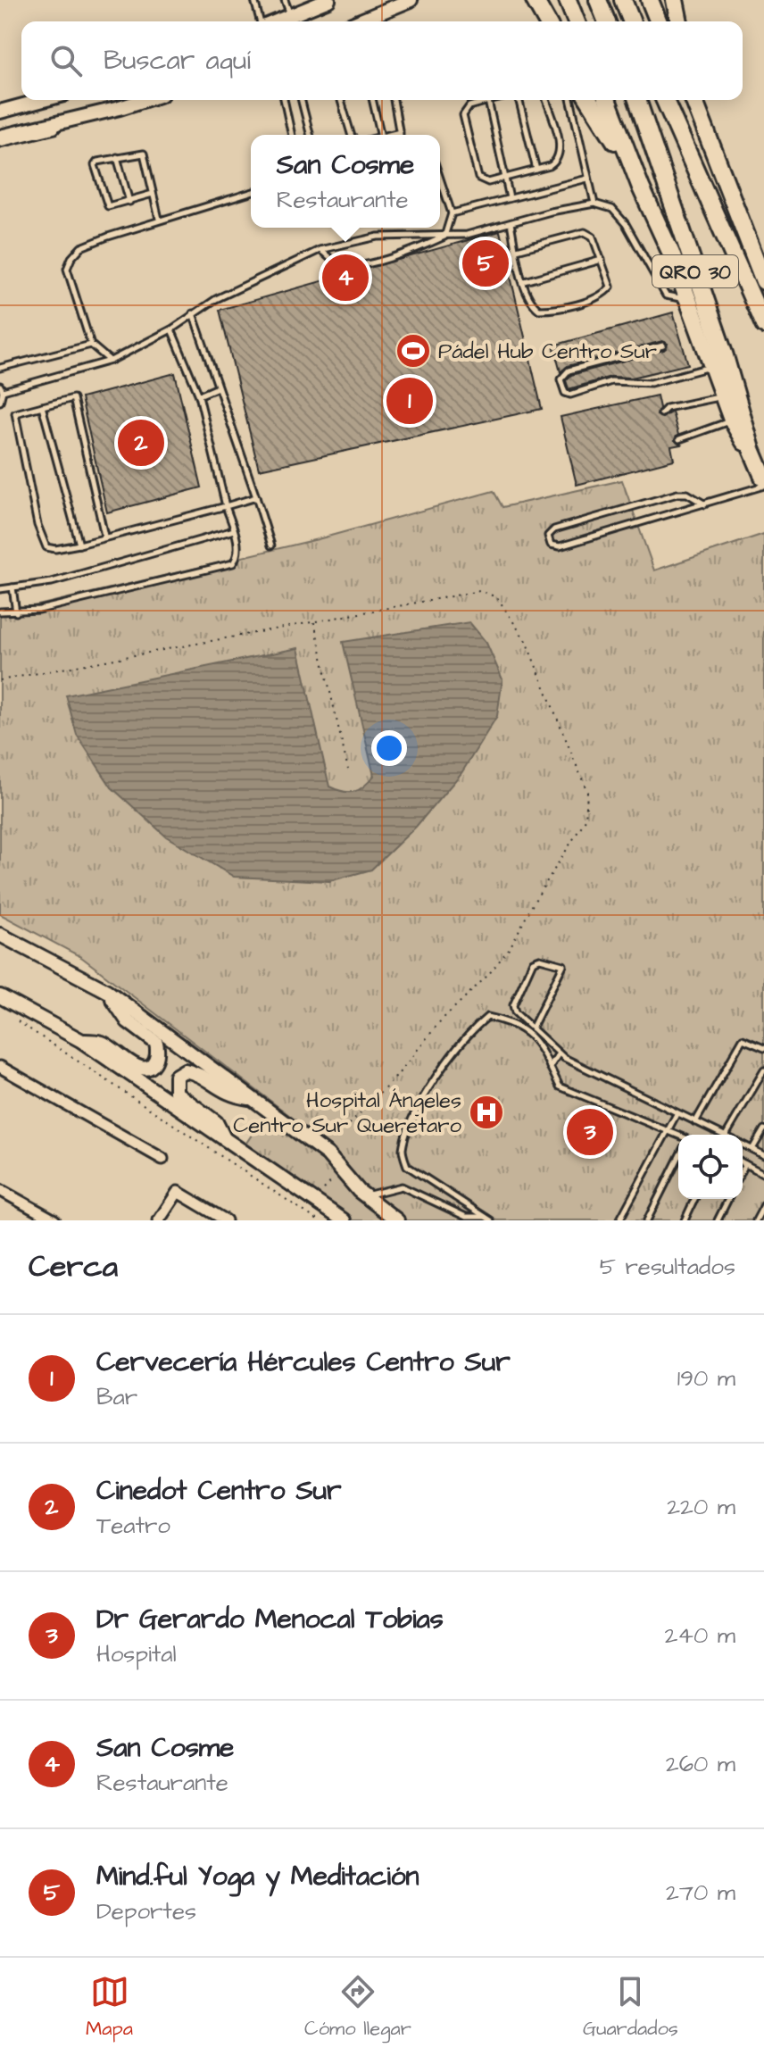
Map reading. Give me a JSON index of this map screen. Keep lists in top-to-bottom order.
{
  "streets": {
    "highway": ["QRO 30"]
  },
  "places": {
    "sports": ["Pádel Hub Centro Sur"],
    "hospital": ["Hospital Ángeles Centro Sur Queretaro"]
  },
  "page": {
    "search": "Buscar aquí",
    "popup": ["San Cosme", "Restaurante"],
    "pins": [
      "5",
      "4",
      "1",
      "2",
      "3"
    ],
    "heading": ["Cerca", "5 resultados"],
    "list": [
      {
        "mark": "1",
        "name": "Cervecería Hércules Centro Sur",
        "note": "Bar",
        "value": "190 m"
      },
      {
        "mark": "2",
        "name": "Cinedot Centro Sur",
        "note": "Teatro",
        "value": "220 m"
      },
      {
        "mark": "3",
        "name": "Dr Gerardo Menocal Tobias",
        "note": "Hospital",
        "value": "240 m"
      },
      {
        "mark": "4",
        "name": "San Cosme",
        "note": "Restaurante",
        "value": "260 m"
      },
      {
        "mark": "5",
        "name": "Mind.ful Yoga y Meditación",
        "note": "Deportes",
        "value": "270 m"
      }
    ],
    "nav": ["Mapa", "Cómo llegar", "Guardados"]
  }
}
